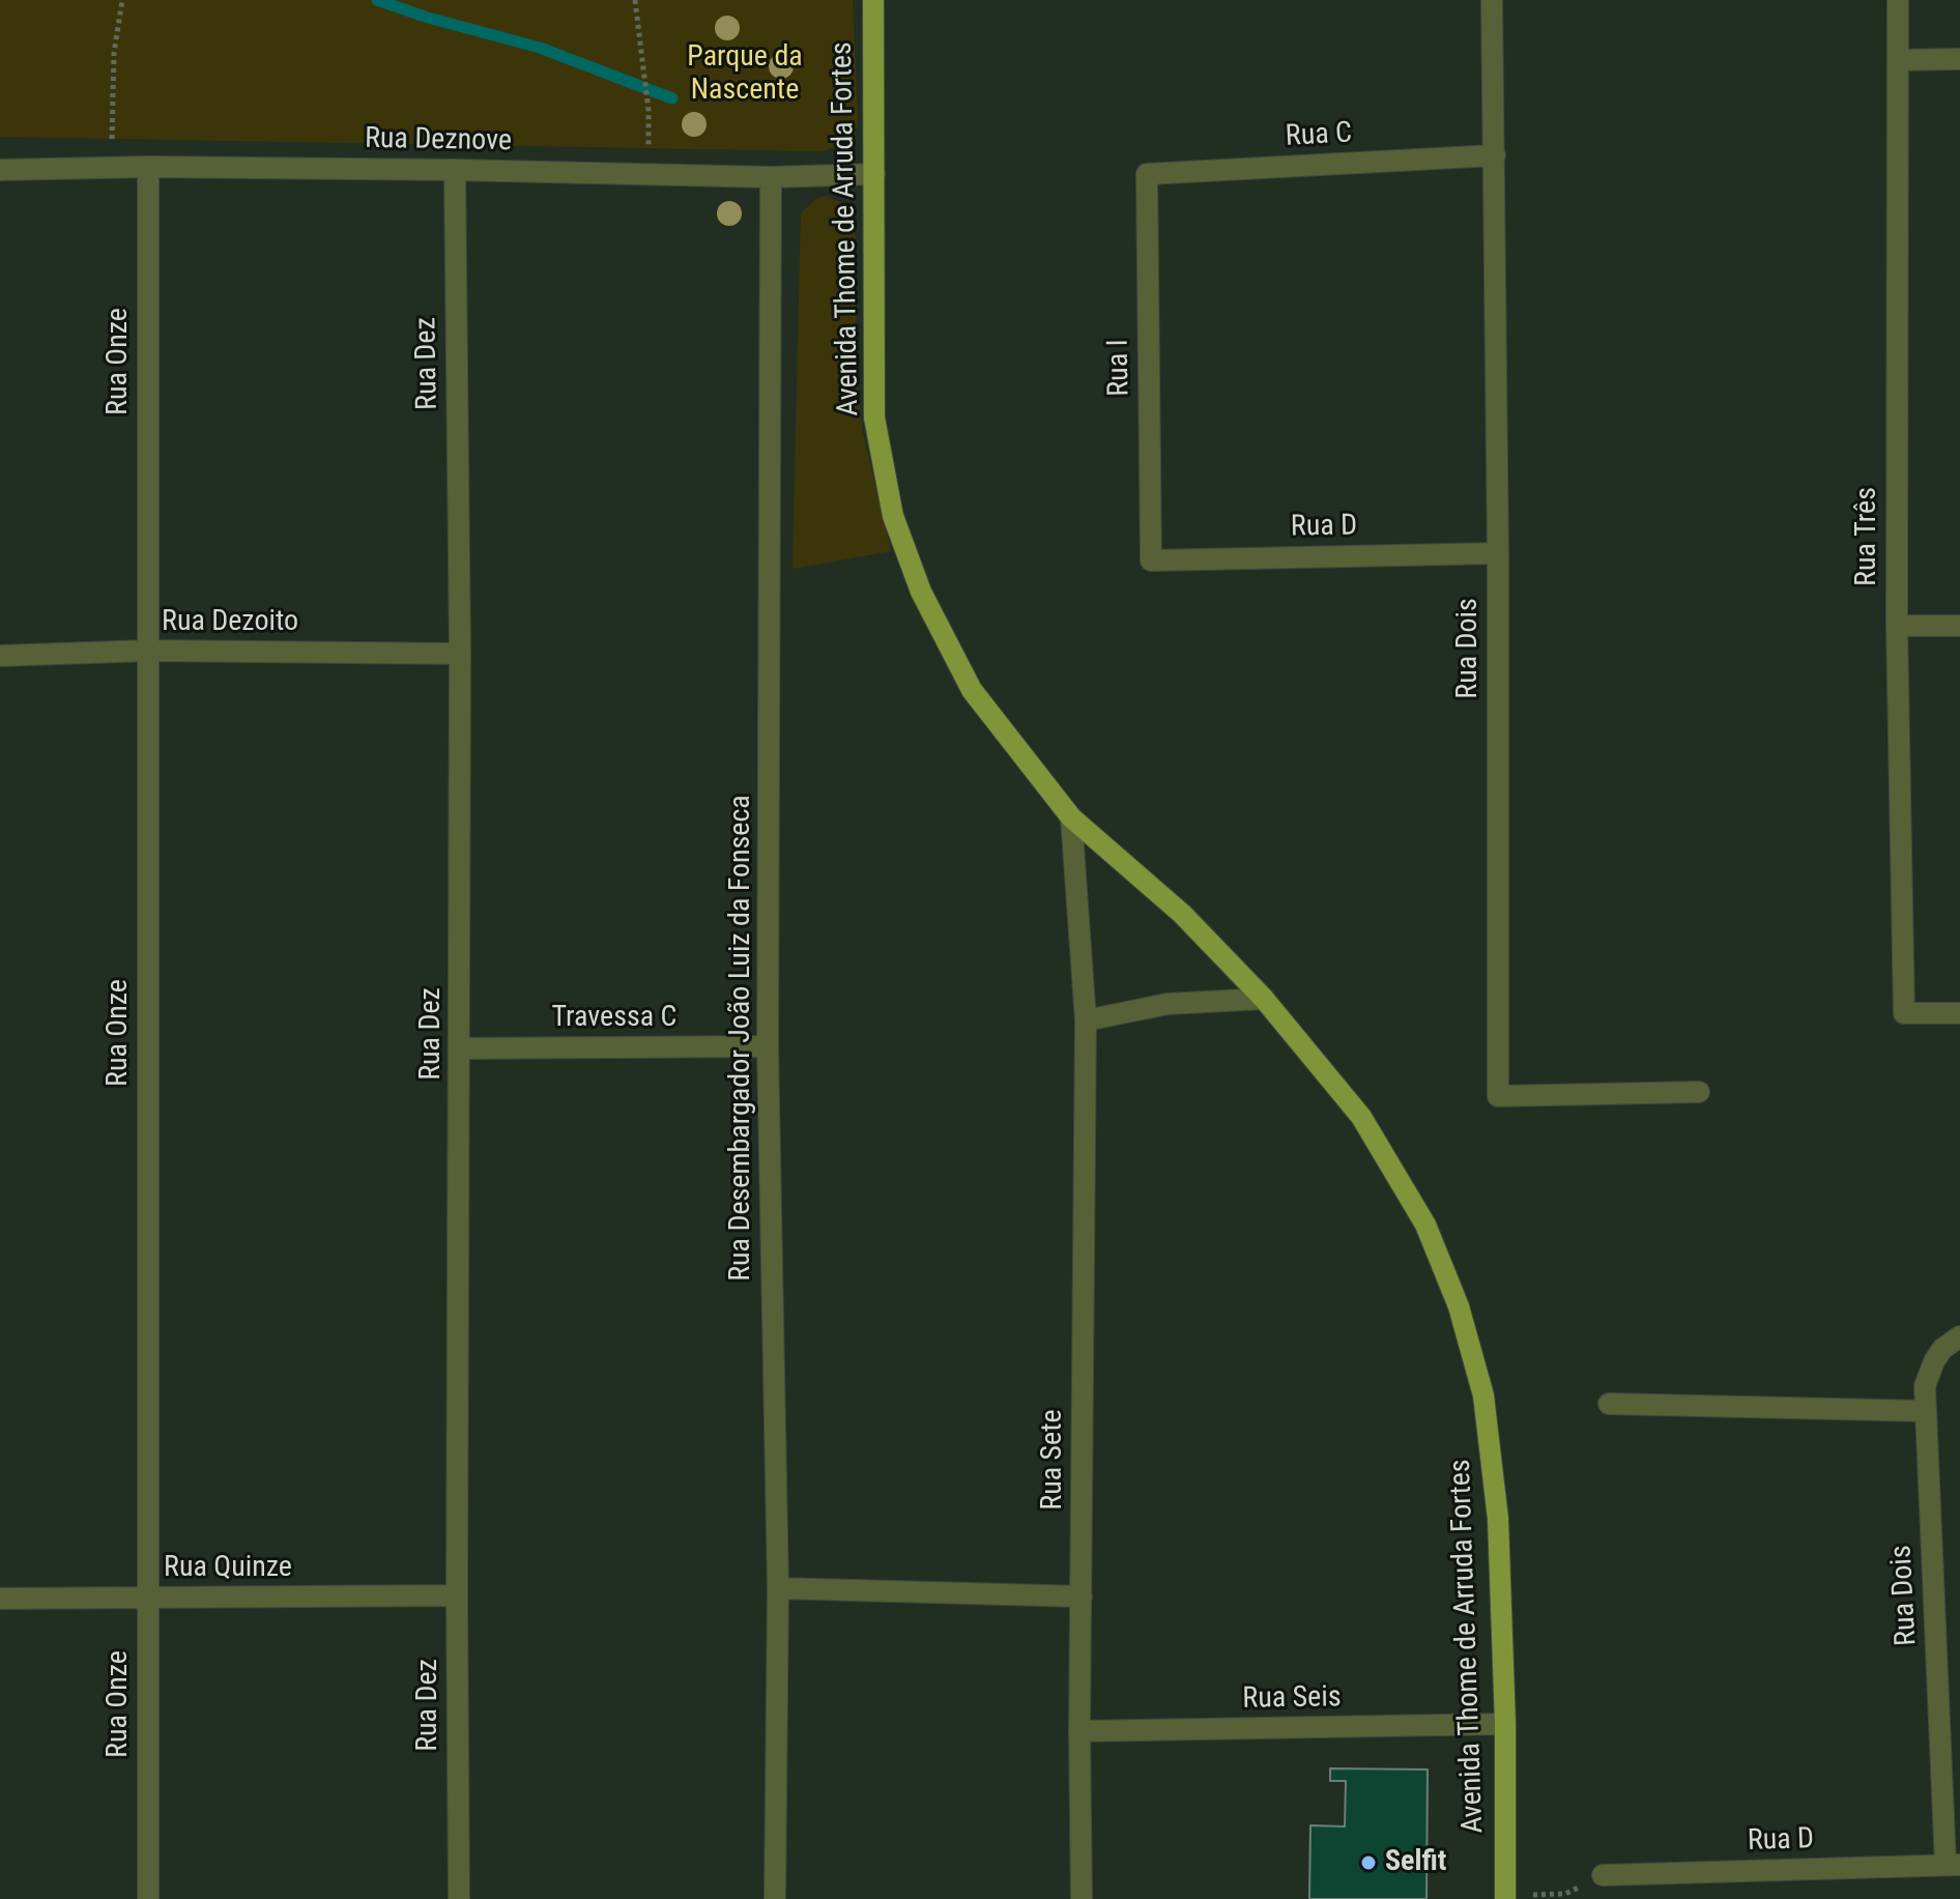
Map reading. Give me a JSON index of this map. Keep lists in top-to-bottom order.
{
  "streets": {
    "main road": ["Avenida Thome de Arruda Fortes"],
    "street": [
      "Rua C",
      "Rua Deznove",
      "Rua Onze",
      "Rua Dez",
      "Rua I",
      "Rua D",
      "Rua Três",
      "Rua Dezoito",
      "Rua Dois",
      "Travessa C",
      "Rua Desembargador João Luiz da Fonseca",
      "Rua Sete",
      "Rua Quinze",
      "Rua Seis"
    ]
  },
  "crossings": [
    ["Rua C", "Rua I"],
    ["Rua C", "Rua Dois"],
    ["Rua Deznove", "Avenida Thome de Arruda Fortes"],
    ["Rua Deznove", "Rua Onze"],
    ["Rua Deznove", "Rua Dez"],
    ["Rua Deznove", "Rua Desembargador João Luiz da Fonseca"],
    ["Avenida Thome de Arruda Fortes", "Rua Sete"],
    ["Avenida Thome de Arruda Fortes", "Rua Seis"],
    ["Rua Onze", "Rua Dezoito"],
    ["Rua Onze", "Rua Quinze"],
    ["Rua Dez", "Rua Dezoito"],
    ["Rua Dez", "Travessa C"],
    ["Rua Dez", "Rua Quinze"],
    ["Rua I", "Rua D"],
    ["Rua D", "Rua Dois"],
    ["Travessa C", "Rua Desembargador João Luiz da Fonseca"],
    ["Rua Sete", "Rua Seis"]
  ],
  "parks": ["Parque da Nascente"],
  "places": ["Selfit"]
}
